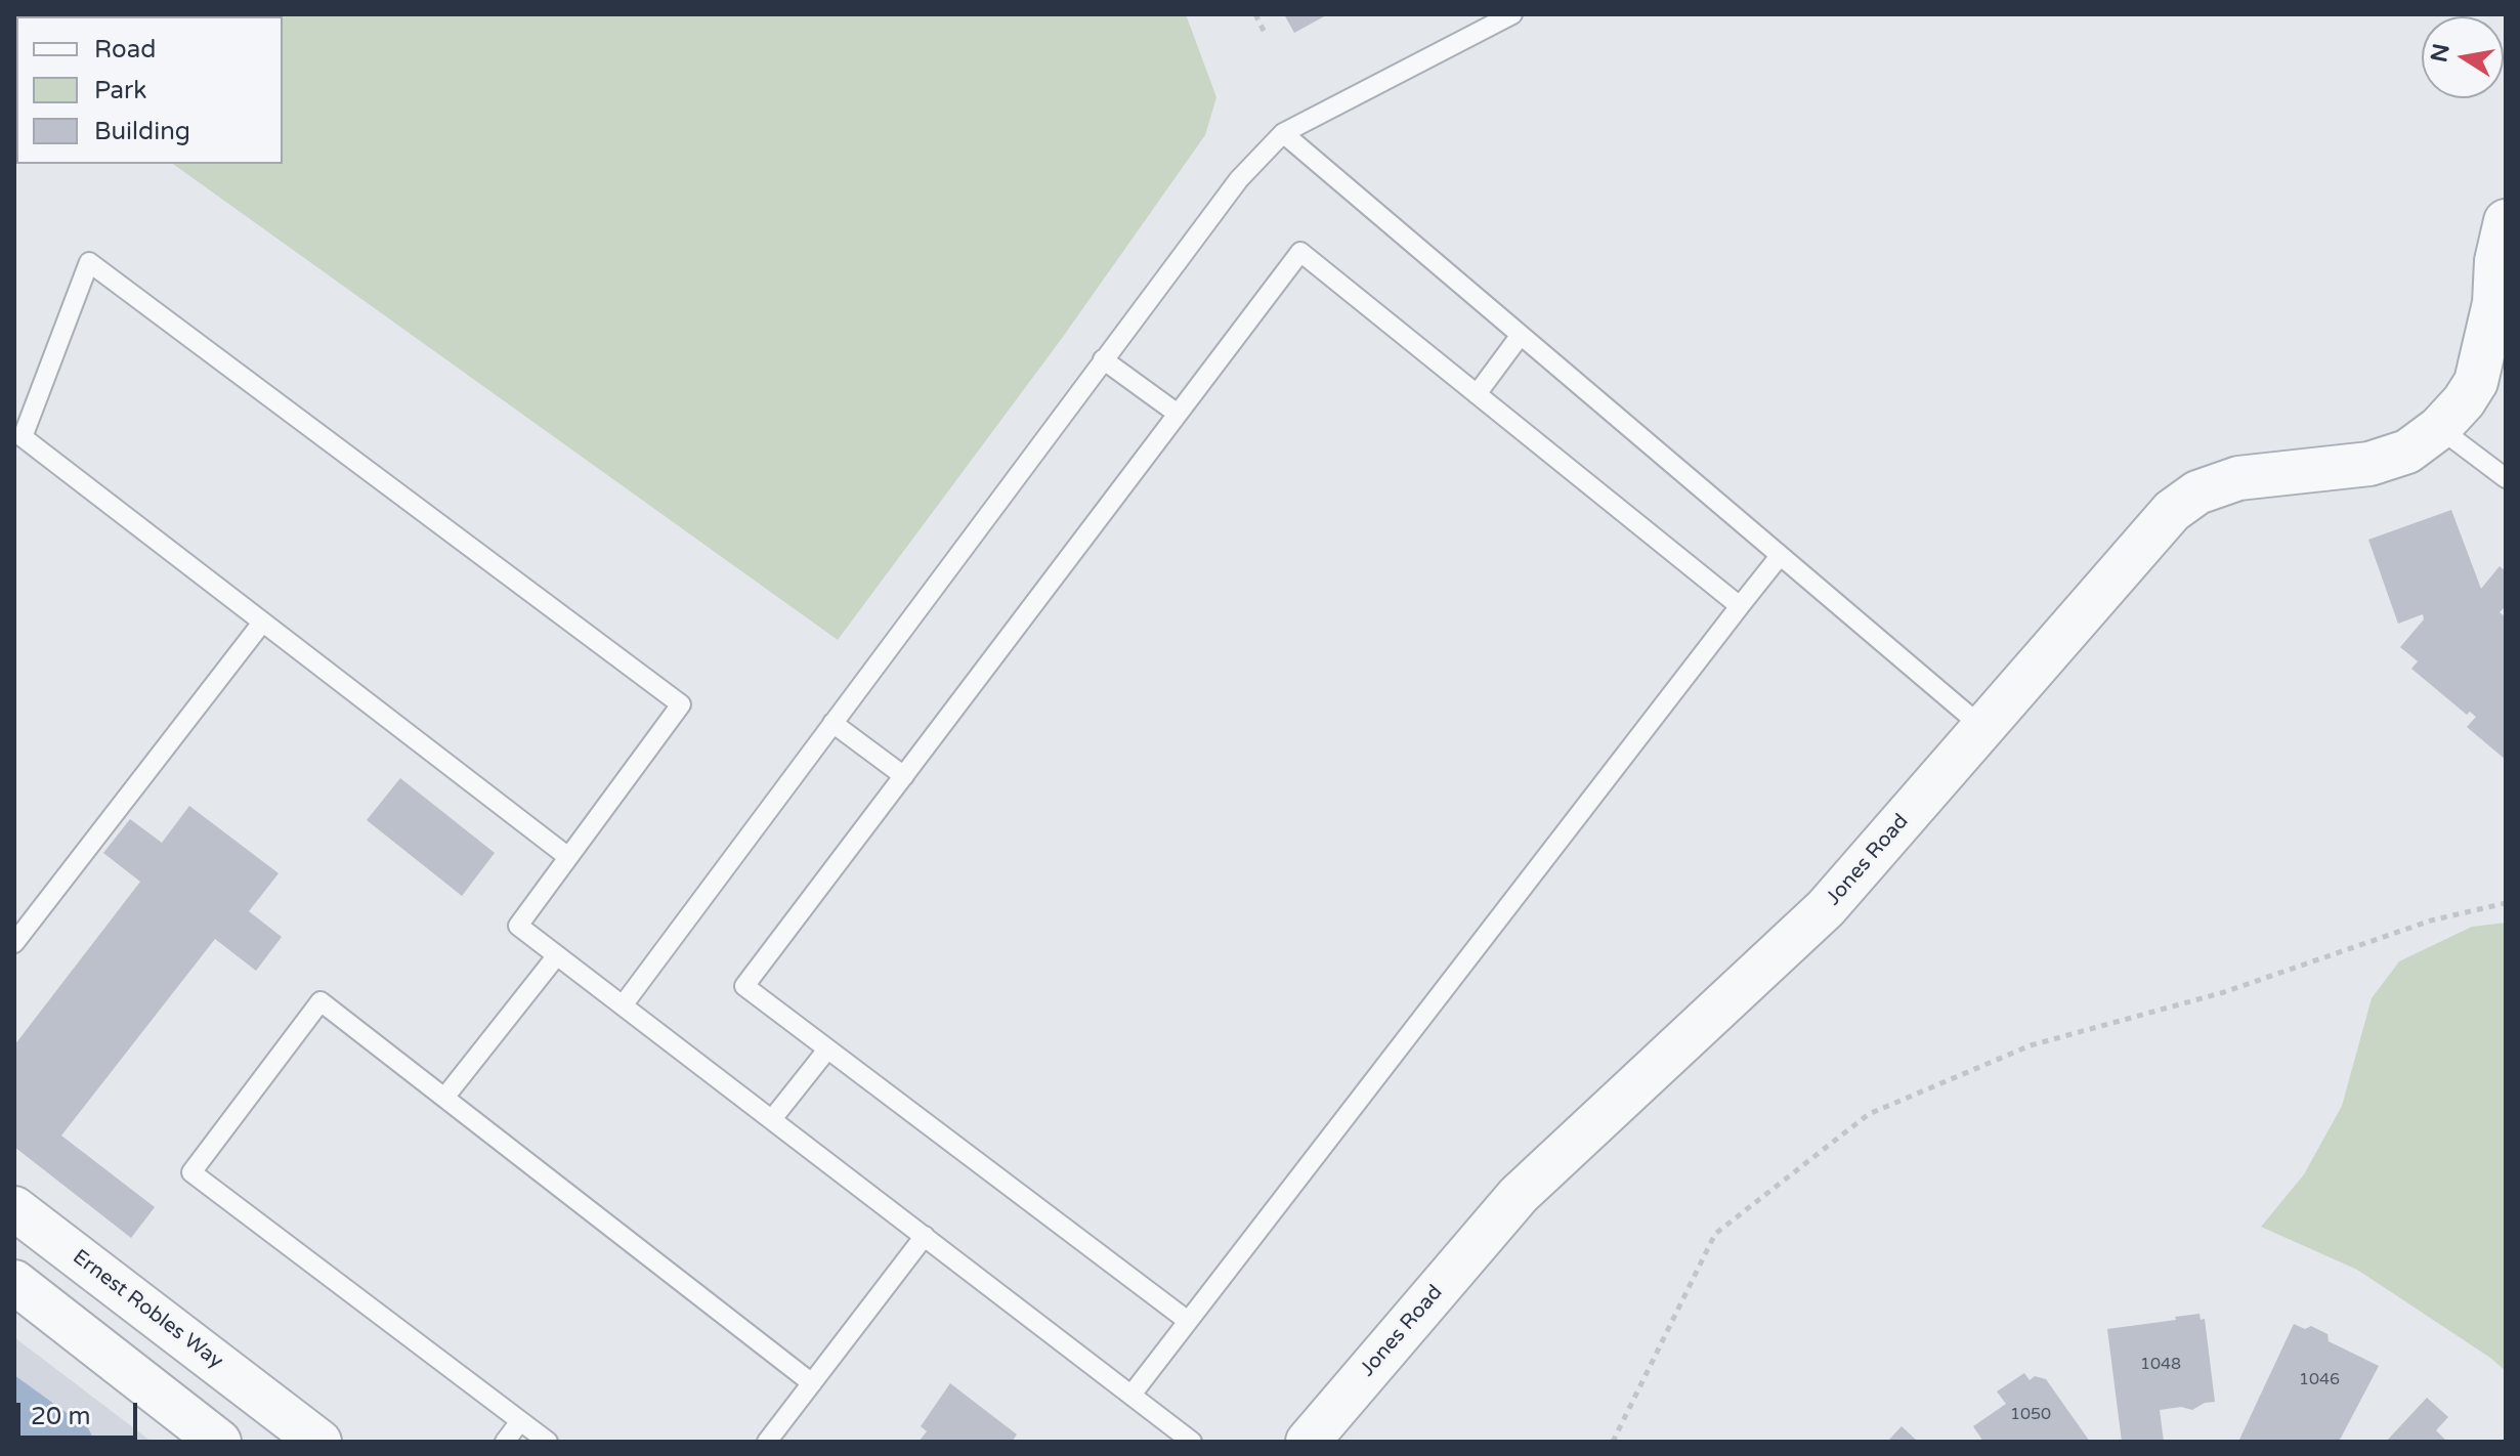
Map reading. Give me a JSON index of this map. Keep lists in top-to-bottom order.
{
  "streets": {
    "street": ["Jones Road", "Ernest Robles Way"]
  },
  "house_numbers": ["1048", "1046", "1050"],
  "legend": ["Road", "Park", "Building"],
  "scale_bar": "20 m",
  "north": "left"
}
